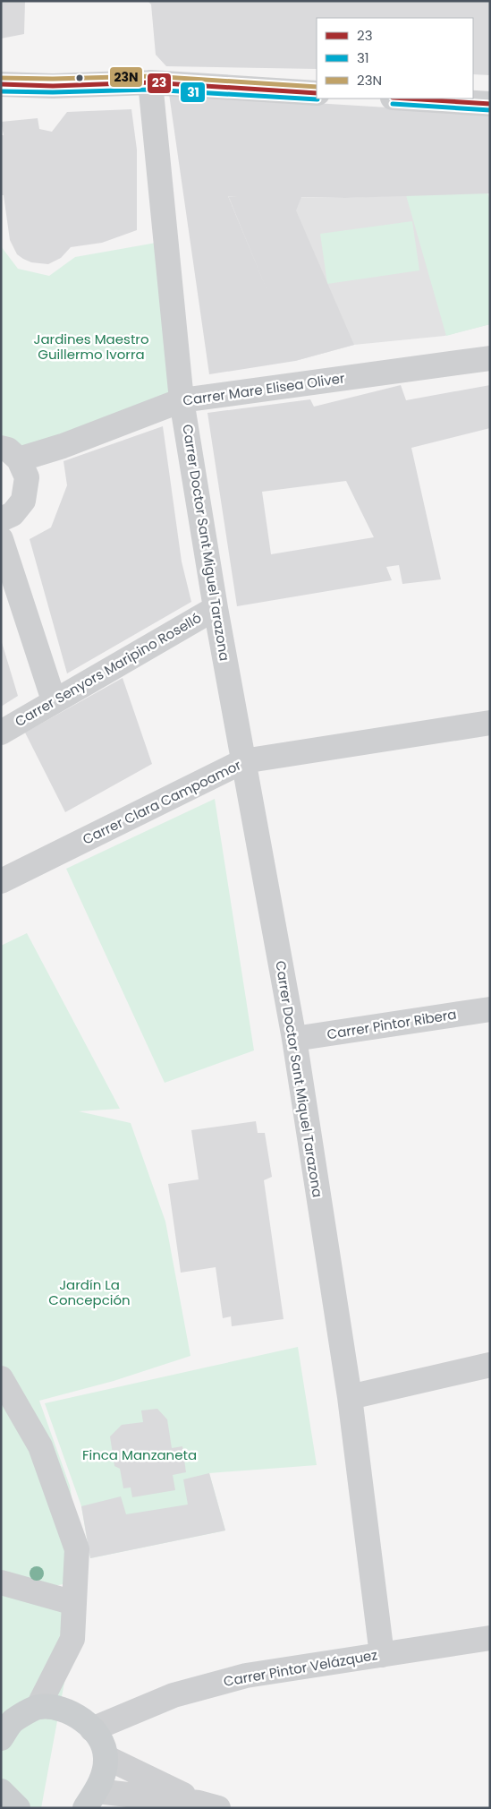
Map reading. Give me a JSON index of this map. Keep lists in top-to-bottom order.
{
  "streets": {
    "street": [
      "Carrer Mare Elisea Oliver",
      "Carrer Doctor Sant Miguel Tarazona",
      "Carrer Senyors Maripino Roselló",
      "Carrer Clara Campoamor",
      "Carrer Pintor Ribera",
      "Carrer Doctor Sant Miquel Tarazona",
      "Carrer Pintor Velázquez"
    ]
  },
  "crossings": [
    ["Carrer Mare Elisea Oliver", "Carrer Doctor Sant Miguel Tarazona"],
    ["Carrer Doctor Sant Miguel Tarazona", "Carrer Senyors Maripino Roselló"],
    ["Carrer Doctor Sant Miguel Tarazona", "Carrer Clara Campoamor"],
    ["Carrer Doctor Sant Miguel Tarazona", "Carrer Doctor Sant Miquel Tarazona"],
    ["Carrer Clara Campoamor", "Carrer Doctor Sant Miquel Tarazona"],
    ["Carrer Pintor Ribera", "Carrer Doctor Sant Miquel Tarazona"],
    ["Carrer Doctor Sant Miquel Tarazona", "Carrer Pintor Velázquez"]
  ],
  "parks": ["Jardines Maestro Guillermo Ivorra", "Jardín La Concepción", "Finca Manzaneta"],
  "lines": ["transit line 23N", "transit line 23", "transit line 31"],
  "legend": ["23", "31", "23N"]
}
